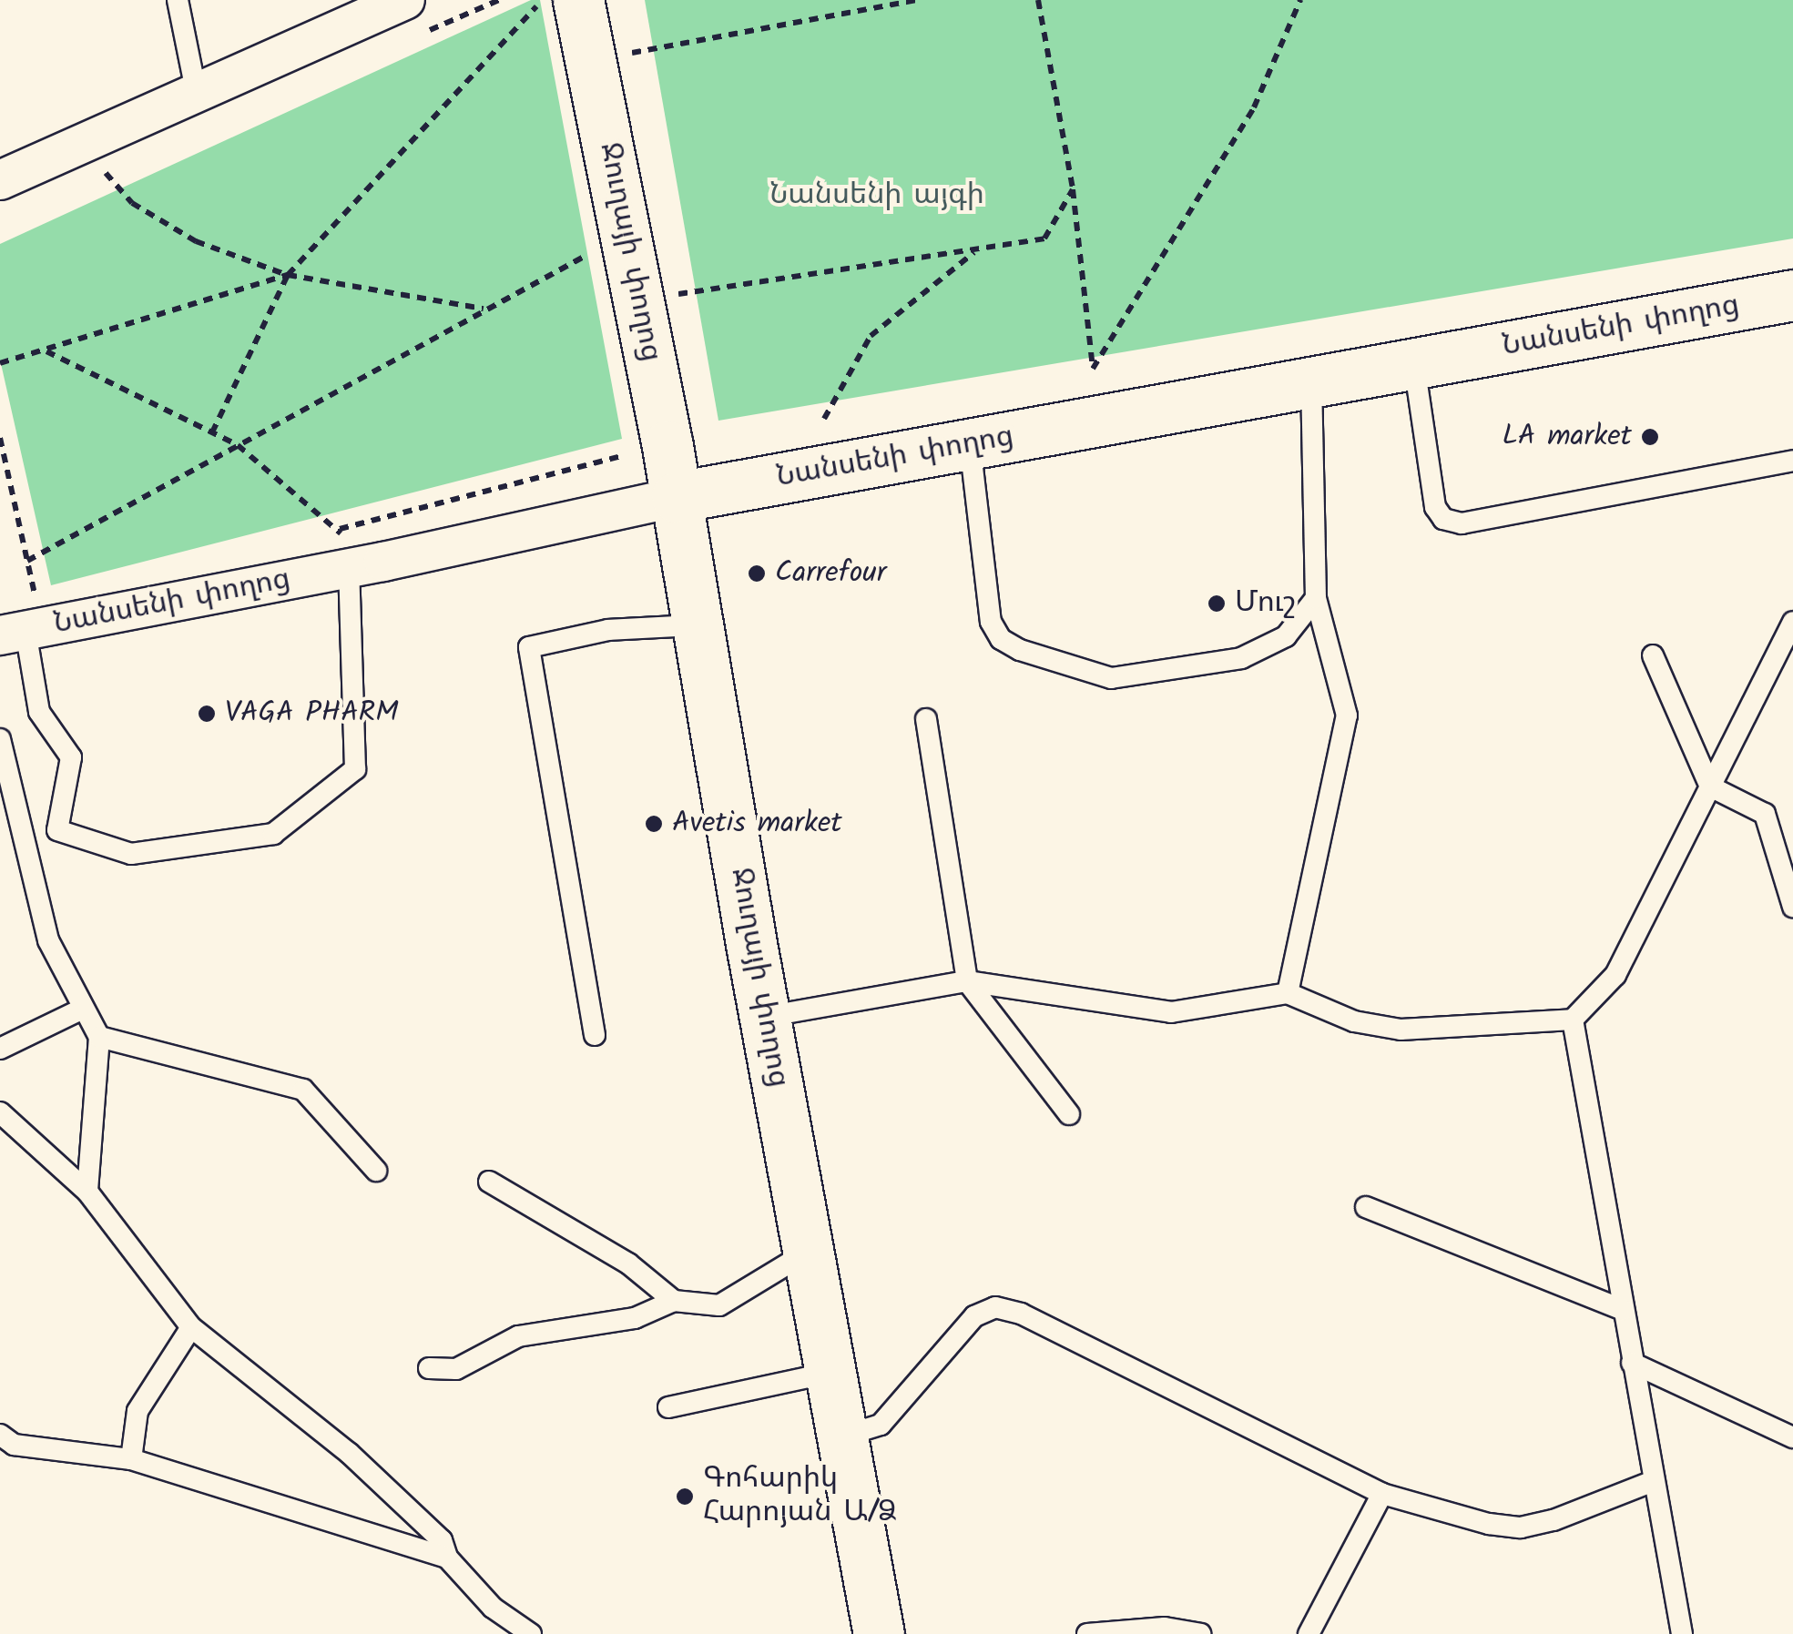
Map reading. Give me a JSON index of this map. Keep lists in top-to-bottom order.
{
  "streets": {
    "street": ["Ջուղայի փողոց", "Նանսենի փողոց"]
  },
  "crossings": [
    ["Ջուղայի փողոց", "Նանսենի փողոց"]
  ],
  "parks": ["Նանսենի այգի"],
  "places": [
    "LA market",
    "Carrefour",
    "Մուշ",
    "VAGA PHARM",
    "Avetis market",
    "Գոհարիկ Հարոյան Ա/Ձ"
  ]
}
